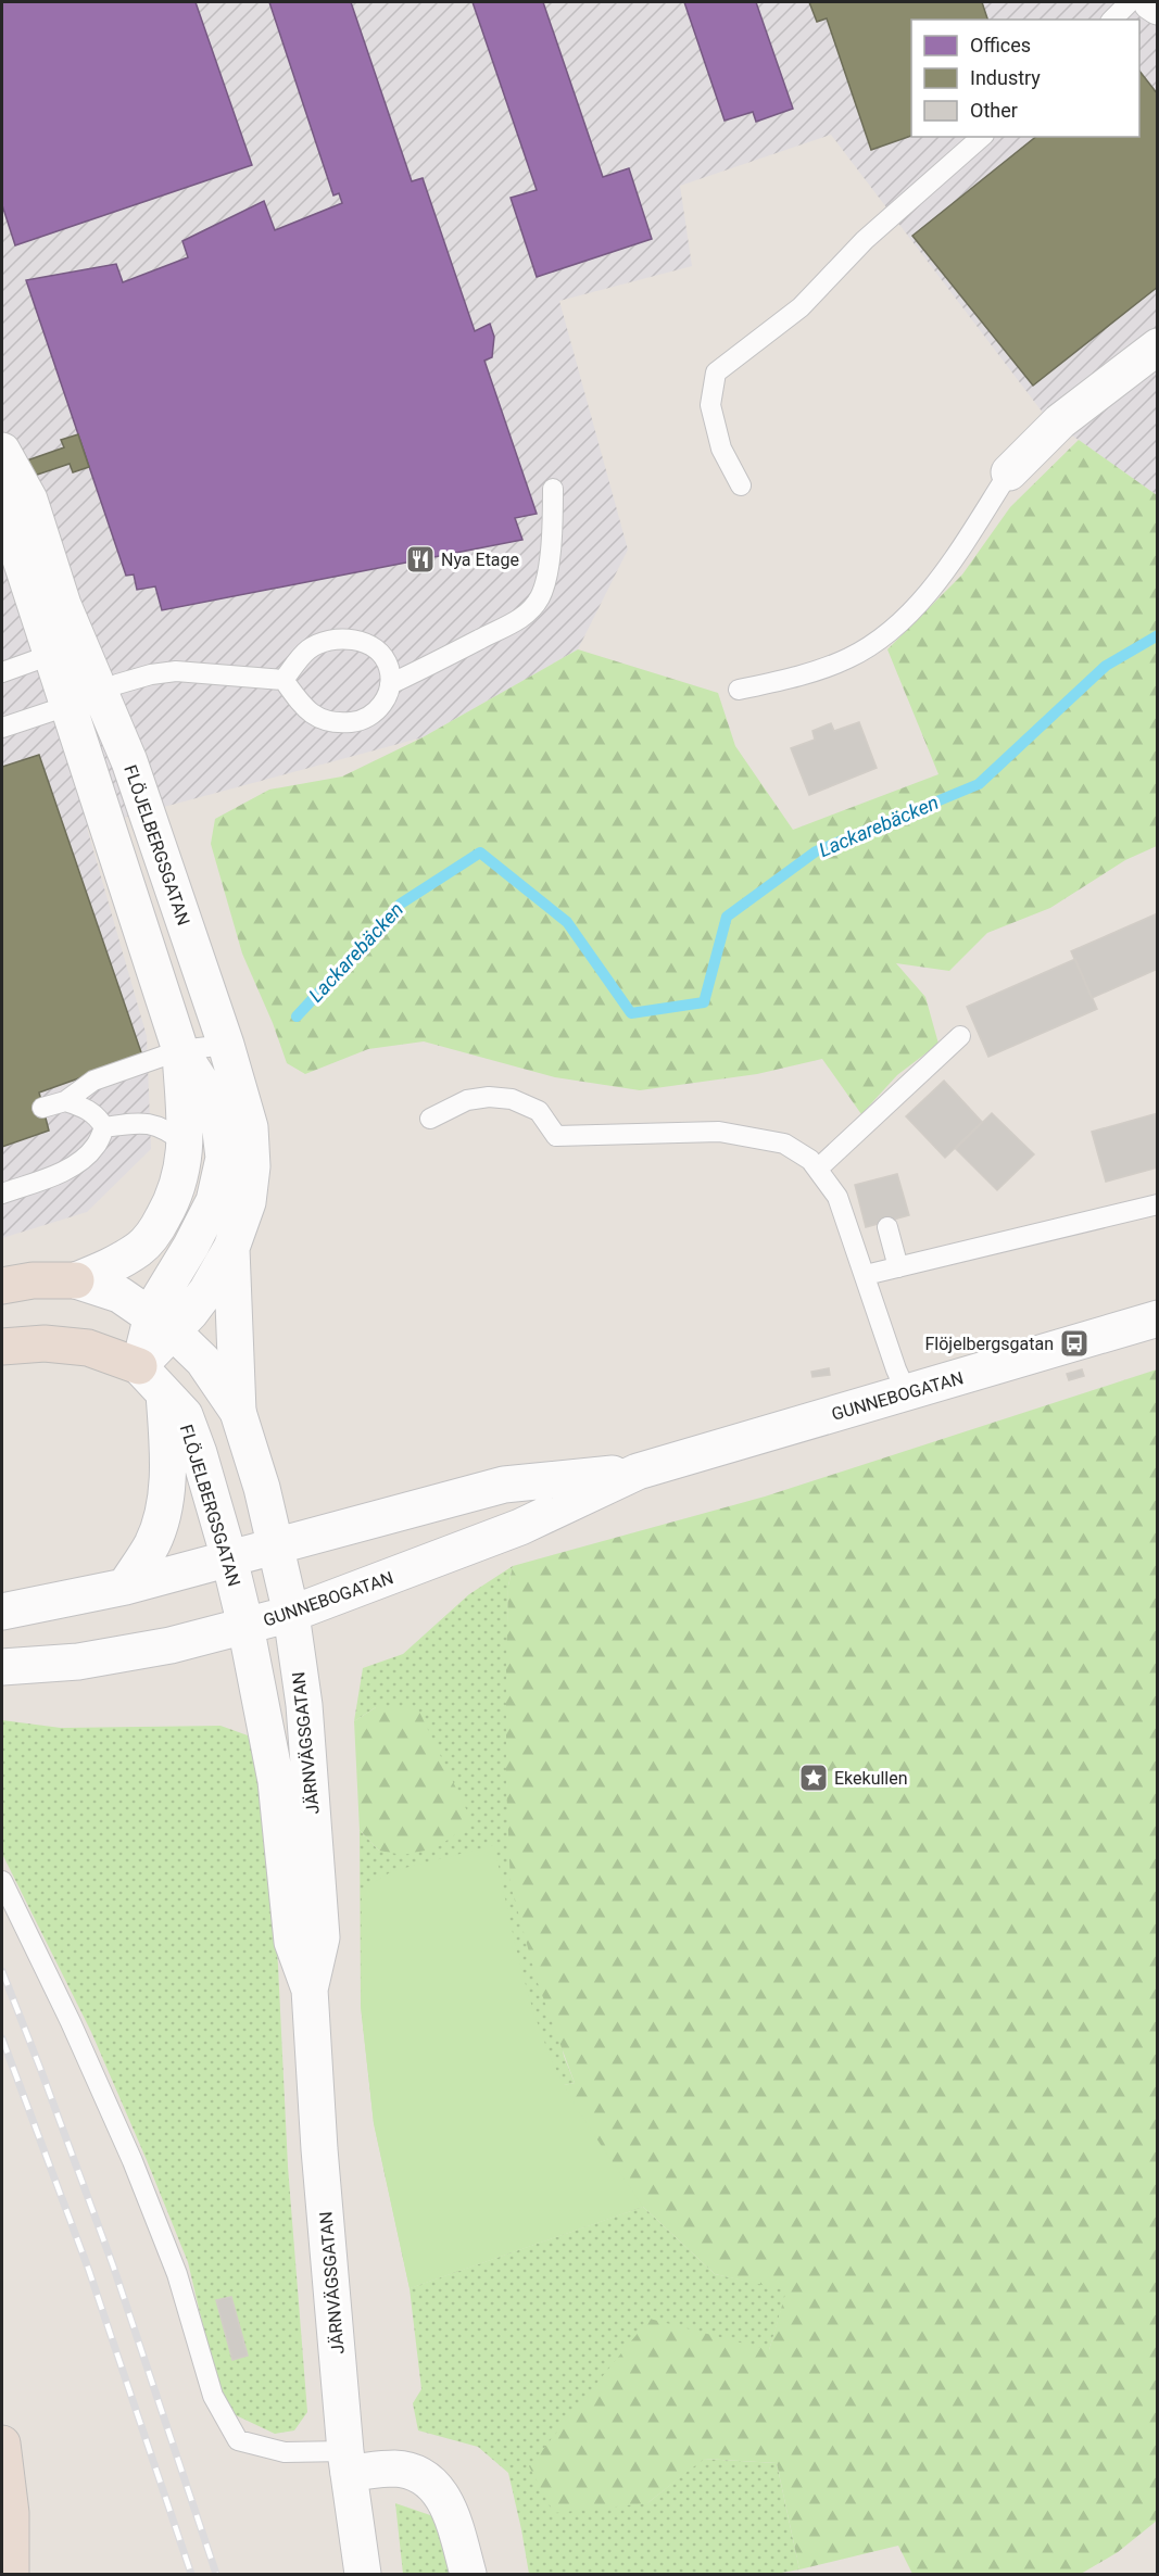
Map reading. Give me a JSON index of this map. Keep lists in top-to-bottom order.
{
  "streets": {
    "street": ["FLÖJELBERGSGATAN", "GUNNEBOGATAN", "JÄRNVÄGSGATAN"]
  },
  "crossings": [
    ["FLÖJELBERGSGATAN", "GUNNEBOGATAN"],
    ["FLÖJELBERGSGATAN", "JÄRNVÄGSGATAN"],
    ["GUNNEBOGATAN", "JÄRNVÄGSGATAN"]
  ],
  "water": ["Lackarebäcken"],
  "places": {
    "restaurant": ["Nya Etage"],
    "bus stop": ["Flöjelbergsgatan"],
    "place": ["Ekekullen"]
  },
  "legend": ["Offices", "Industry", "Other"]
}
